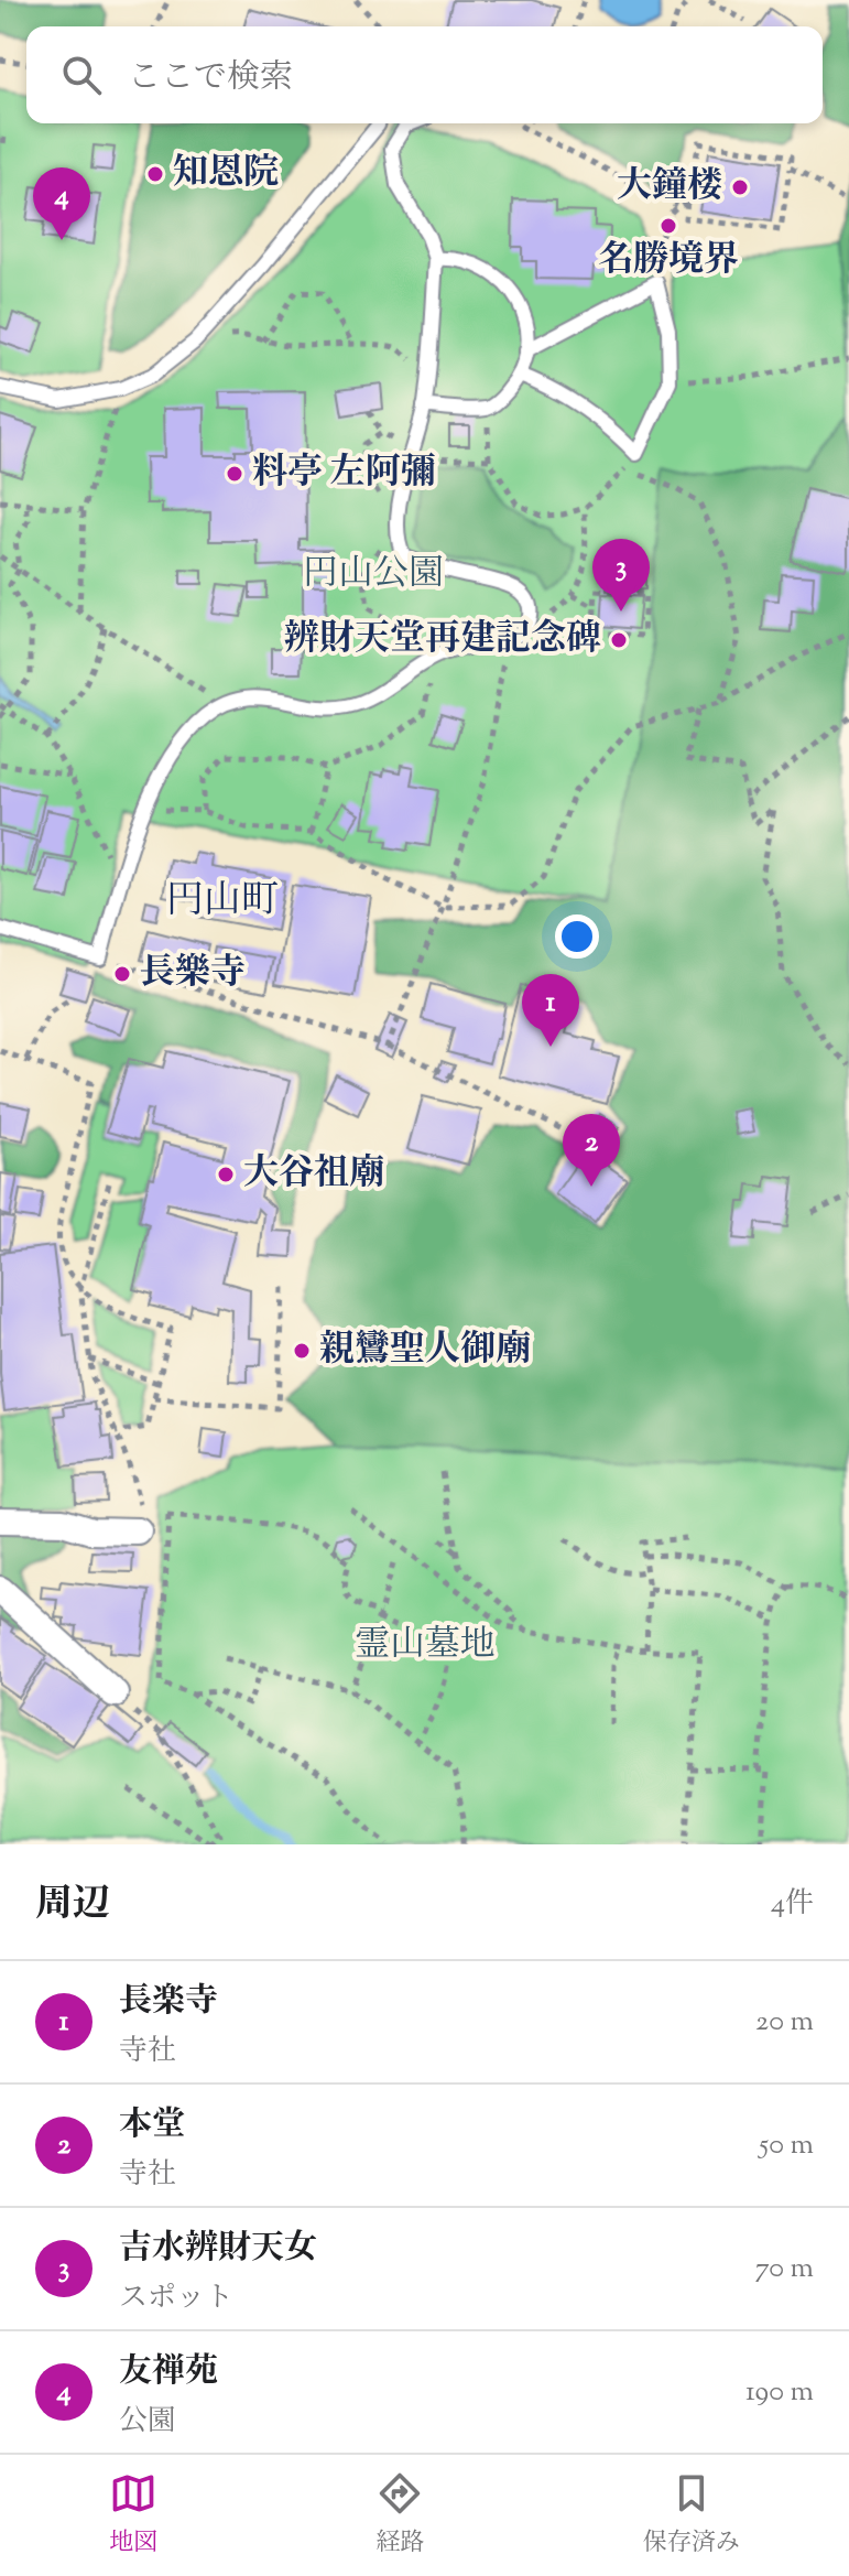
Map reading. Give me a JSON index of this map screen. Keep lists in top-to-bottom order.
{
  "districts": ["円山町"],
  "parks": ["円山公園", "霊山墓地"],
  "places": [
    "知恩院",
    "大鐘楼",
    "名勝境界",
    "料亭 左阿彌",
    "辨財天堂再建記念碑",
    "長樂寺",
    "大谷祖廟",
    "親鸞聖人御廟"
  ],
  "page": {
    "search": "ここで検索",
    "pins": [
      "4",
      "3",
      "1",
      "2"
    ],
    "heading": ["周辺", "4件"],
    "list": [
      {
        "mark": "1",
        "name": "長楽寺",
        "note": "寺社",
        "value": "20 m"
      },
      {
        "mark": "2",
        "name": "本堂",
        "note": "寺社",
        "value": "50 m"
      },
      {
        "mark": "3",
        "name": "吉水辨財天女",
        "note": "スポット",
        "value": "70 m"
      },
      {
        "mark": "4",
        "name": "友禅苑",
        "note": "公園",
        "value": "190 m"
      }
    ],
    "nav": ["地図", "経路", "保存済み"]
  }
}
